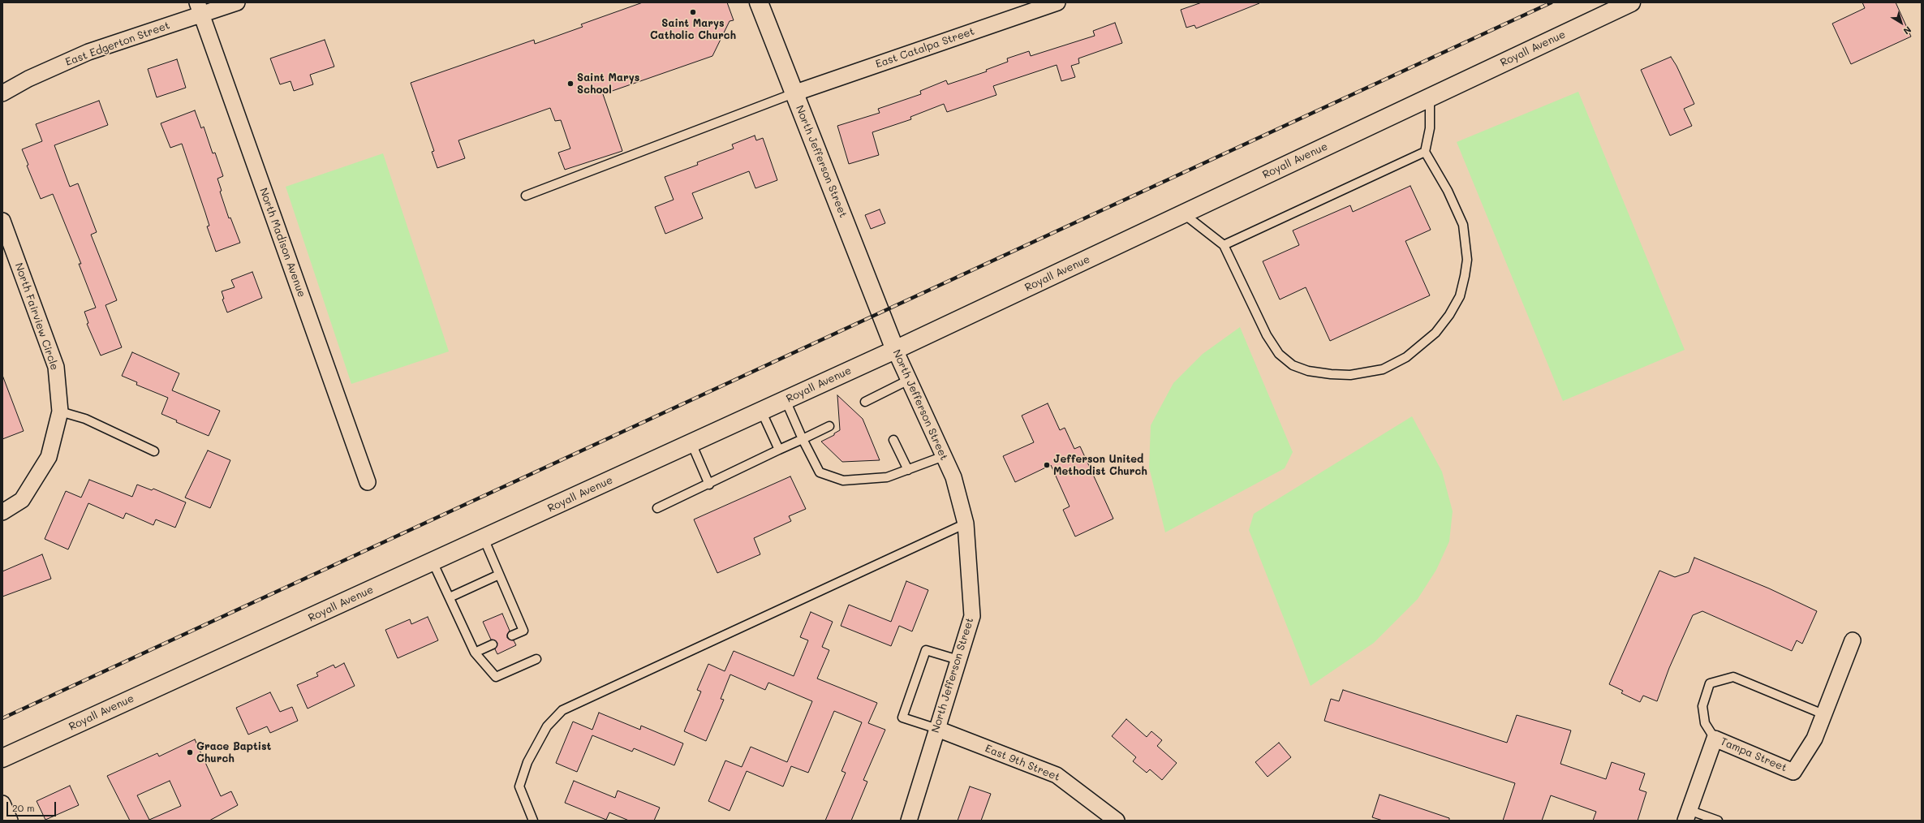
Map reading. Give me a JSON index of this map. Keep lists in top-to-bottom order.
{
  "streets": {
    "street": [
      "East Edgerton Street",
      "East Catalpa Street",
      "Royall Avenue",
      "North Jefferson Street",
      "North Madison Avenue",
      "North Fairview Circle",
      "Tampa Street",
      "East 9th Street"
    ]
  },
  "crossings": [
    ["East Edgerton Street", "North Madison Avenue"],
    ["East Catalpa Street", "North Jefferson Street"],
    ["Royall Avenue", "North Jefferson Street"],
    ["North Jefferson Street", "East 9th Street"]
  ],
  "places": [
    "Saint Marys Catholic Church",
    "Saint Marys School",
    "Jefferson United Methodist Church",
    "Grace Baptist Church"
  ],
  "scale_bar": "20 m",
  "north": "bottom right"
}
